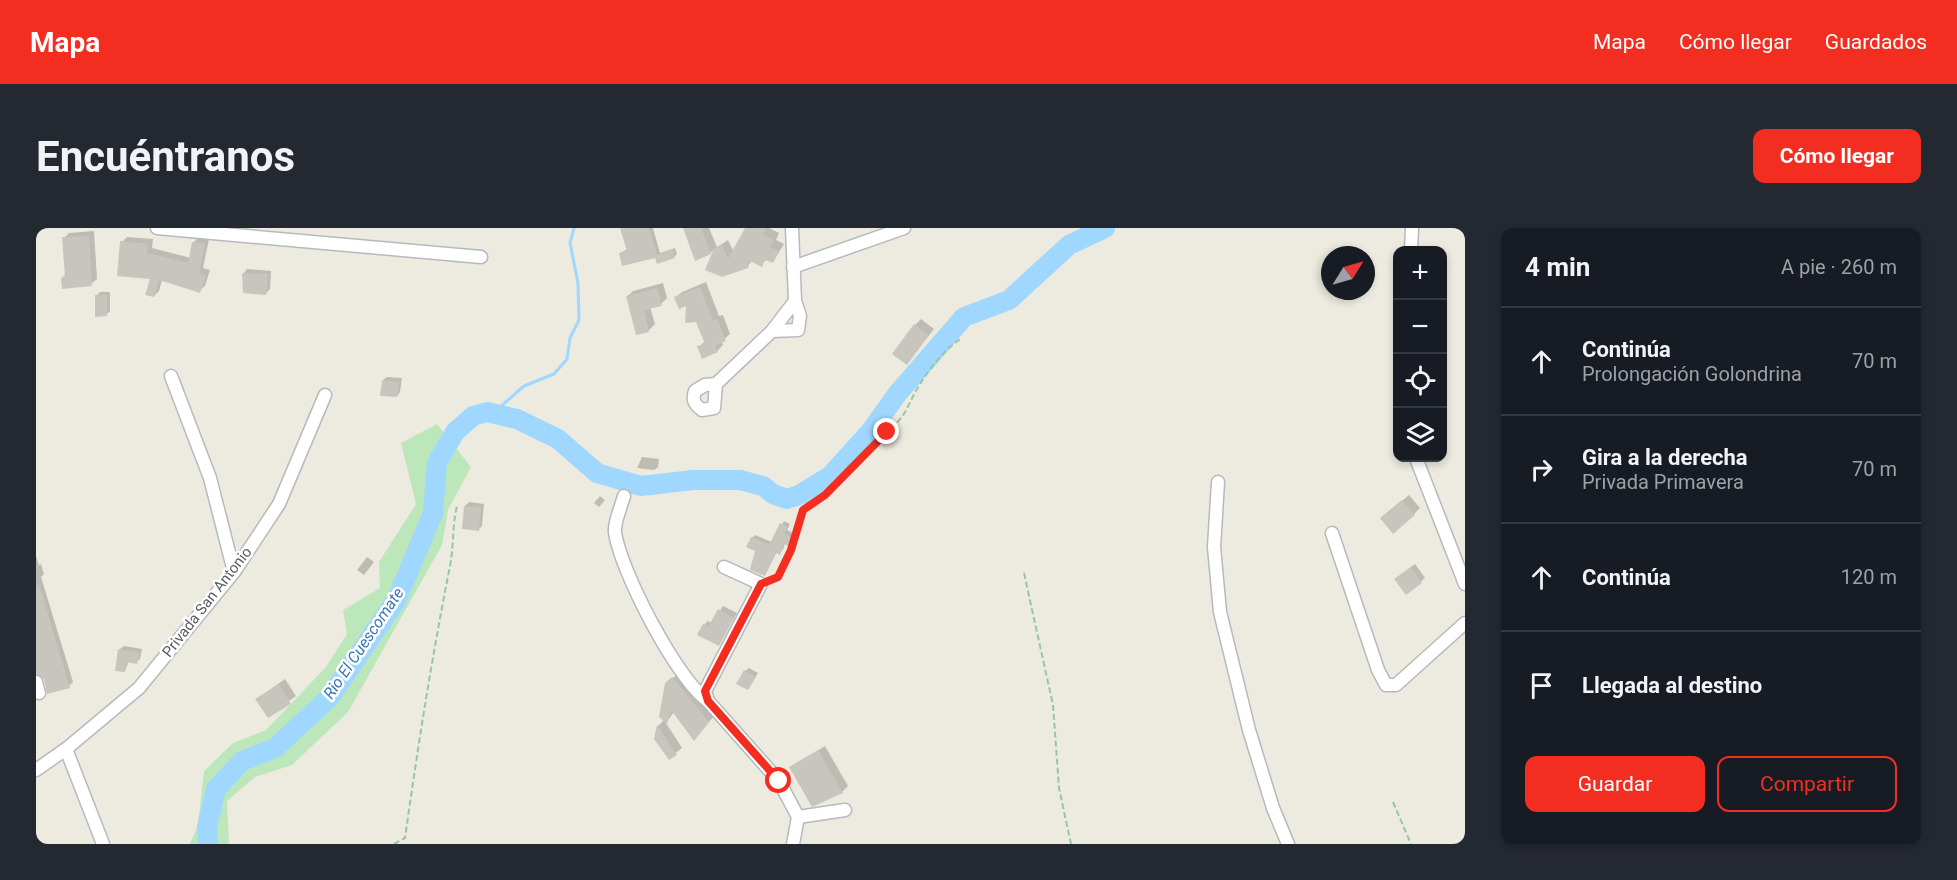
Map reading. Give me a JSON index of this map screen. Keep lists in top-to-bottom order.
{
  "streets": {
    "street": ["Privada San Antonio"]
  },
  "water": ["Rio El Cuescomate"],
  "north": "top right",
  "page": {
    "header": "Mapa",
    "nav": ["Mapa", "Cómo llegar", "Guardados"],
    "buttons": [
      "Cómo llegar",
      ["Guardar", "Compartir"]
    ],
    "title": "Encuéntranos",
    "heading": ["4 min", "A pie · 260 m"],
    "map_buttons": ["+", "−"],
    "list": [
      ["Continúa", "Prolongación Golondrina", "70 m"],
      ["Gira a la derecha", "Privada Primavera", "70 m"],
      ["Continúa", "120 m"],
      "Llegada al destino"
    ]
  }
}
